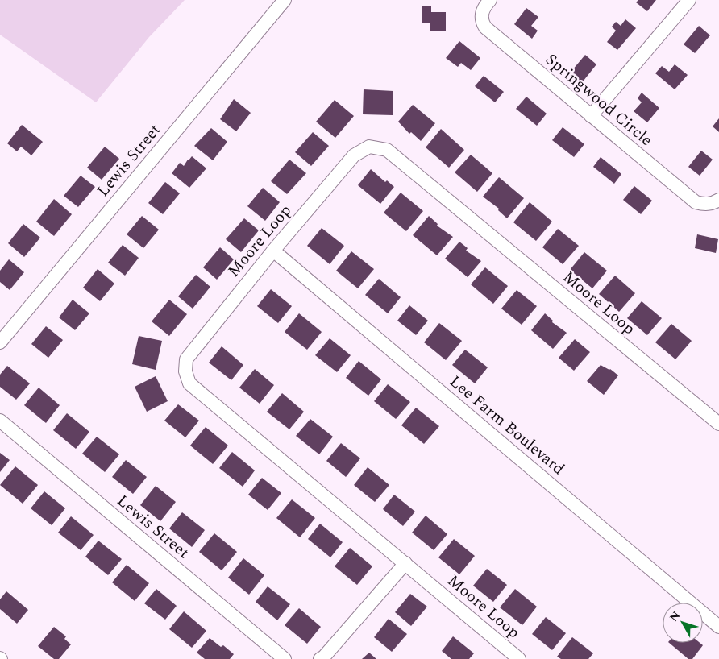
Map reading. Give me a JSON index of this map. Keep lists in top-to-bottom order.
{
  "streets": {
    "street": [
      "Springwood Circle",
      "Lewis Street",
      "Moore Loop",
      "Lee Farm Boulevard"
    ]
  },
  "crossings": [
    ["Moore Loop", "Lee Farm Boulevard"]
  ],
  "north": "top left"
}
